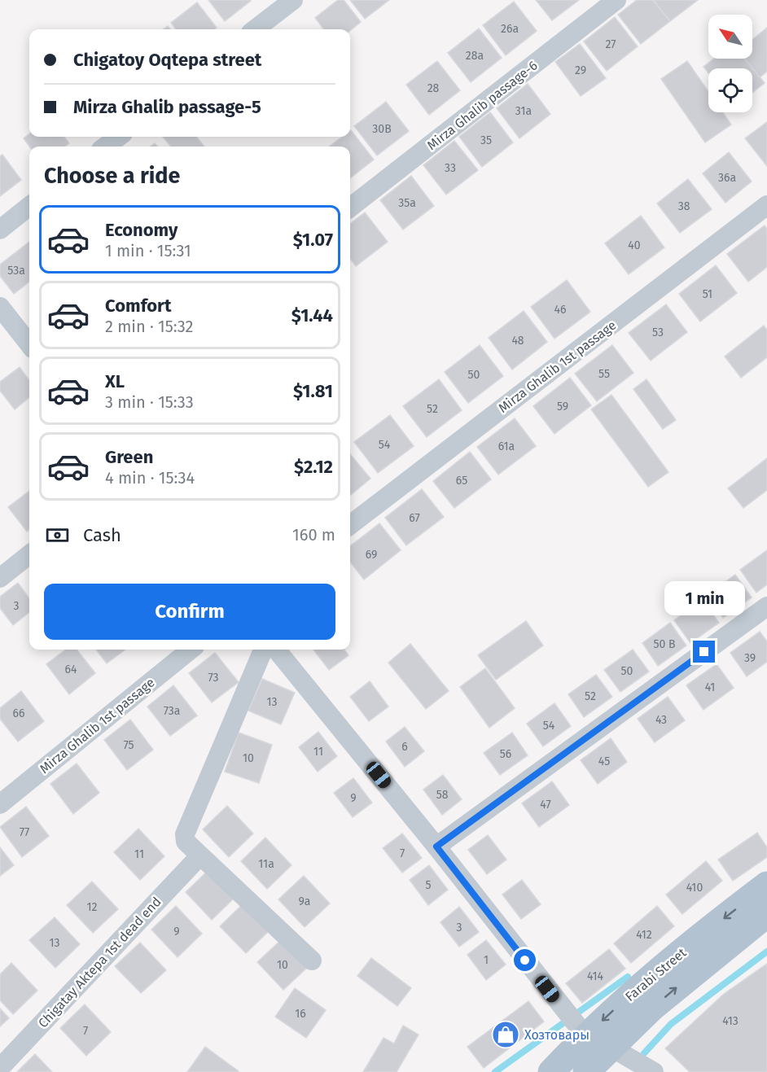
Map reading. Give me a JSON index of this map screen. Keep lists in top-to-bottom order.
{
  "streets": {
    "main road": ["Farabi Street"],
    "street": ["Mirza Ghalib passage-6", "Mirza Ghalib 1st passage", "Chigatay Aktepa 1st dead end"]
  },
  "places": {
    "shop": ["Хозтовары"]
  },
  "house_numbers": [
    "26a",
    "27",
    "28a",
    "29",
    "28",
    "31a",
    "30B",
    "35",
    "33",
    "36a",
    "35a",
    "38",
    "40",
    "53a",
    "51",
    "46",
    "53",
    "48",
    "55",
    "50",
    "59",
    "52",
    "54",
    "61a",
    "65",
    "67",
    "69",
    "3",
    "50 B",
    "39",
    "64",
    "50",
    "73",
    "41",
    "52",
    "13",
    "73a",
    "66",
    "43",
    "54",
    "75",
    "6",
    "11",
    "56",
    "10",
    "45",
    "58",
    "9",
    "47",
    "77",
    "7",
    "11",
    "11a",
    "5",
    "410",
    "9a",
    "12",
    "3",
    "9",
    "412",
    "13",
    "1",
    "10",
    "414",
    "16",
    "413",
    "7"
  ],
  "north": "top left",
  "page": {
    "banner": ["Chigatoy Oqtepa street", "Mirza Ghalib passage-5"],
    "heading": "Choose a ride",
    "list": [
      {
        "name": "Economy",
        "note": "1 min · 15:31",
        "value": "$1.07"
      },
      {
        "name": "Comfort",
        "note": "2 min · 15:32",
        "value": "$1.44"
      },
      {
        "name": "XL",
        "note": "3 min · 15:33",
        "value": "$1.81"
      },
      {
        "name": "Green",
        "note": "4 min · 15:34",
        "value": "$2.12"
      }
    ],
    "pay": ["Cash", "160 m"],
    "buttons": "Confirm",
    "bubble": "1 min"
  }
}
